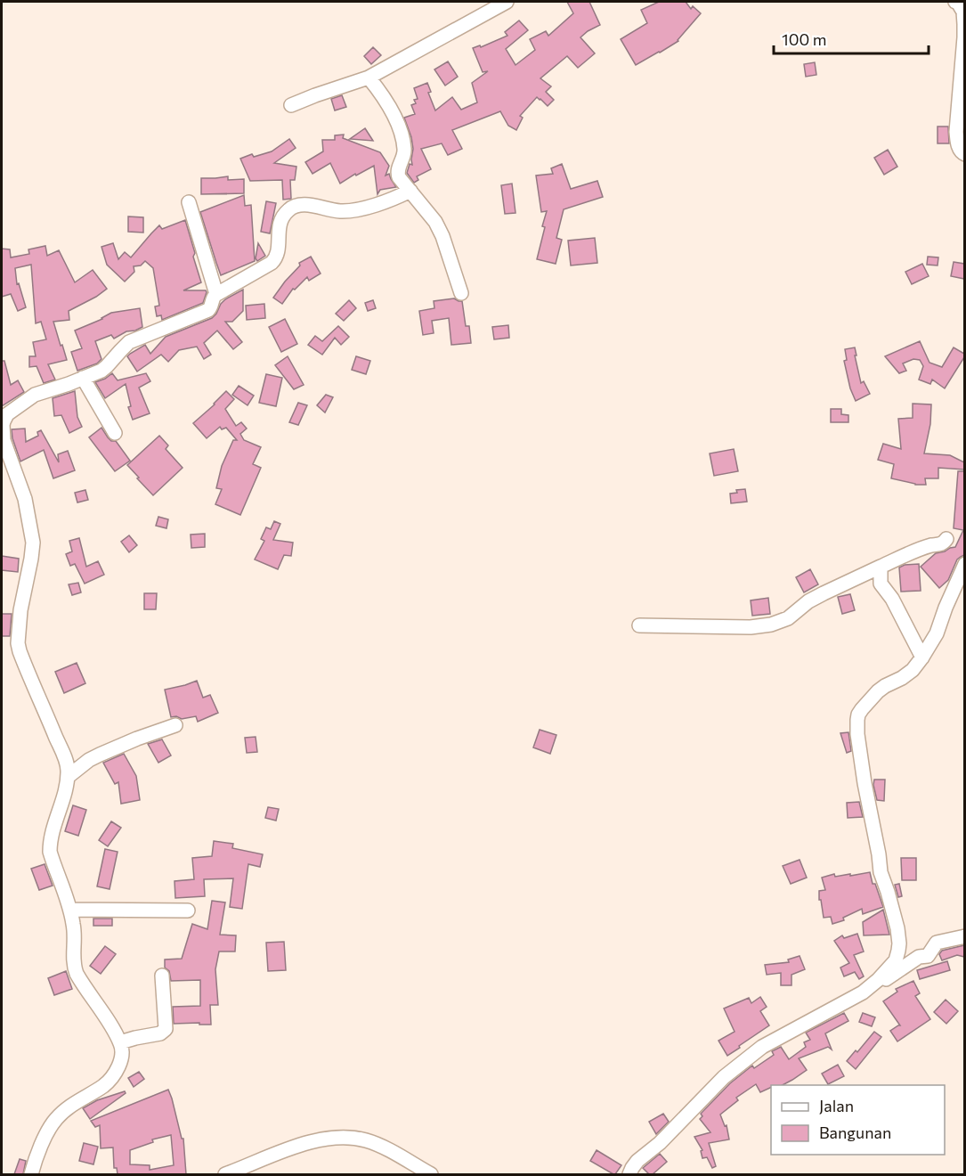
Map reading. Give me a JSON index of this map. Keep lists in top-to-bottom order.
{
  "legend": ["Jalan", "Bangunan"],
  "scale_bar": "100 m"
}
